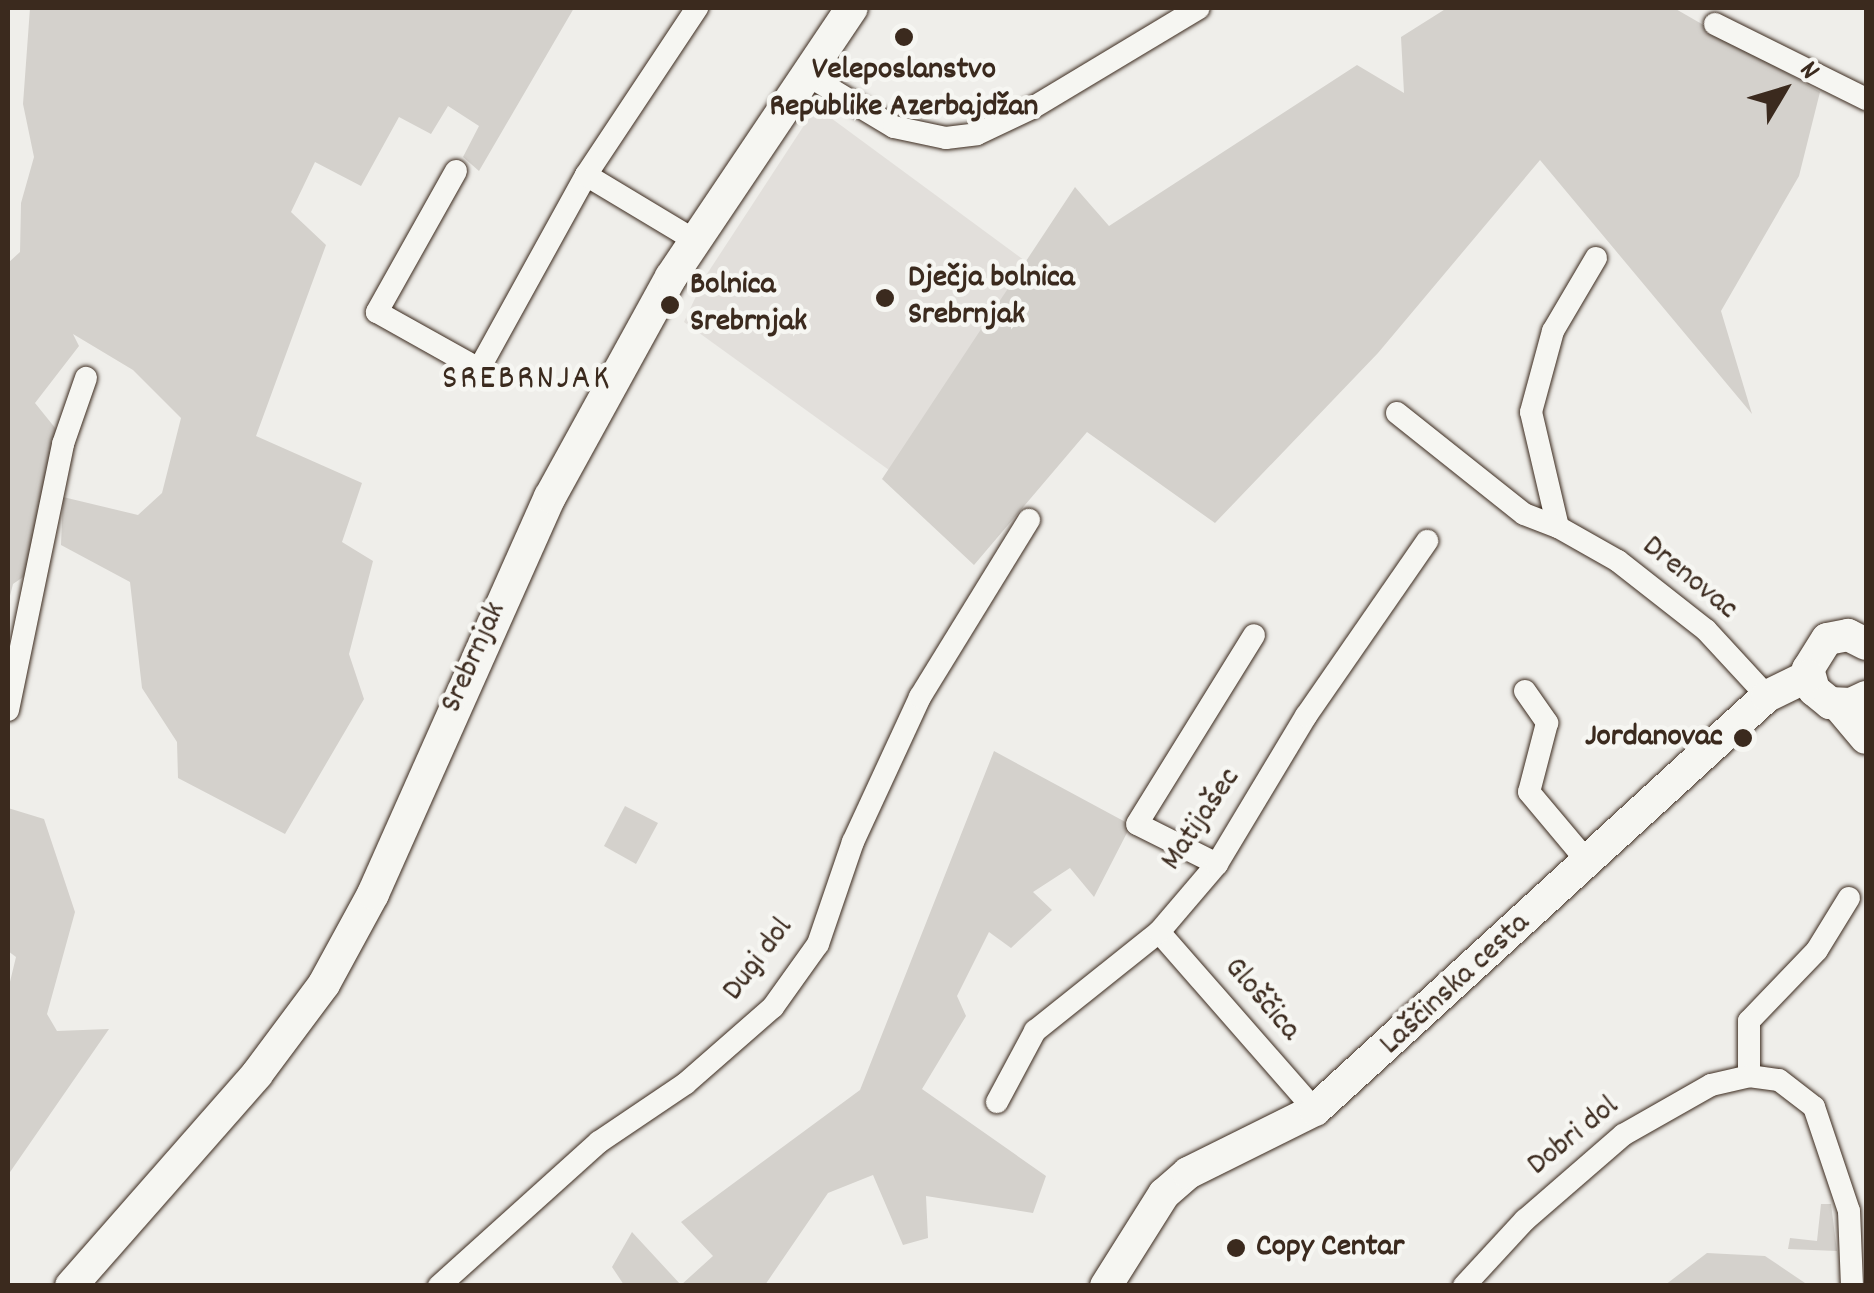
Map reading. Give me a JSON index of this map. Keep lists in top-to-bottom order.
{
  "streets": {
    "main road": ["Srebrnjak", "Laščinska cesta"],
    "street": [
      "Drenovac",
      "Matijašec",
      "Dugi dol",
      "Gloščica",
      "Dobri dol"
    ]
  },
  "crossings": [
    ["Drenovac", "Laščinska cesta"],
    ["Matijašec", "Gloščica"],
    ["Laščinska cesta", "Gloščica"]
  ],
  "districts": ["SREBRNJAK"],
  "places": [
    "Veleposlanstvo Republike Azerbajdžan",
    "Dječja bolnica Srebrnjak",
    "Bolnica Srebrnjak",
    "Jordanovac",
    "Copy Centar"
  ],
  "north": "top right"
}
